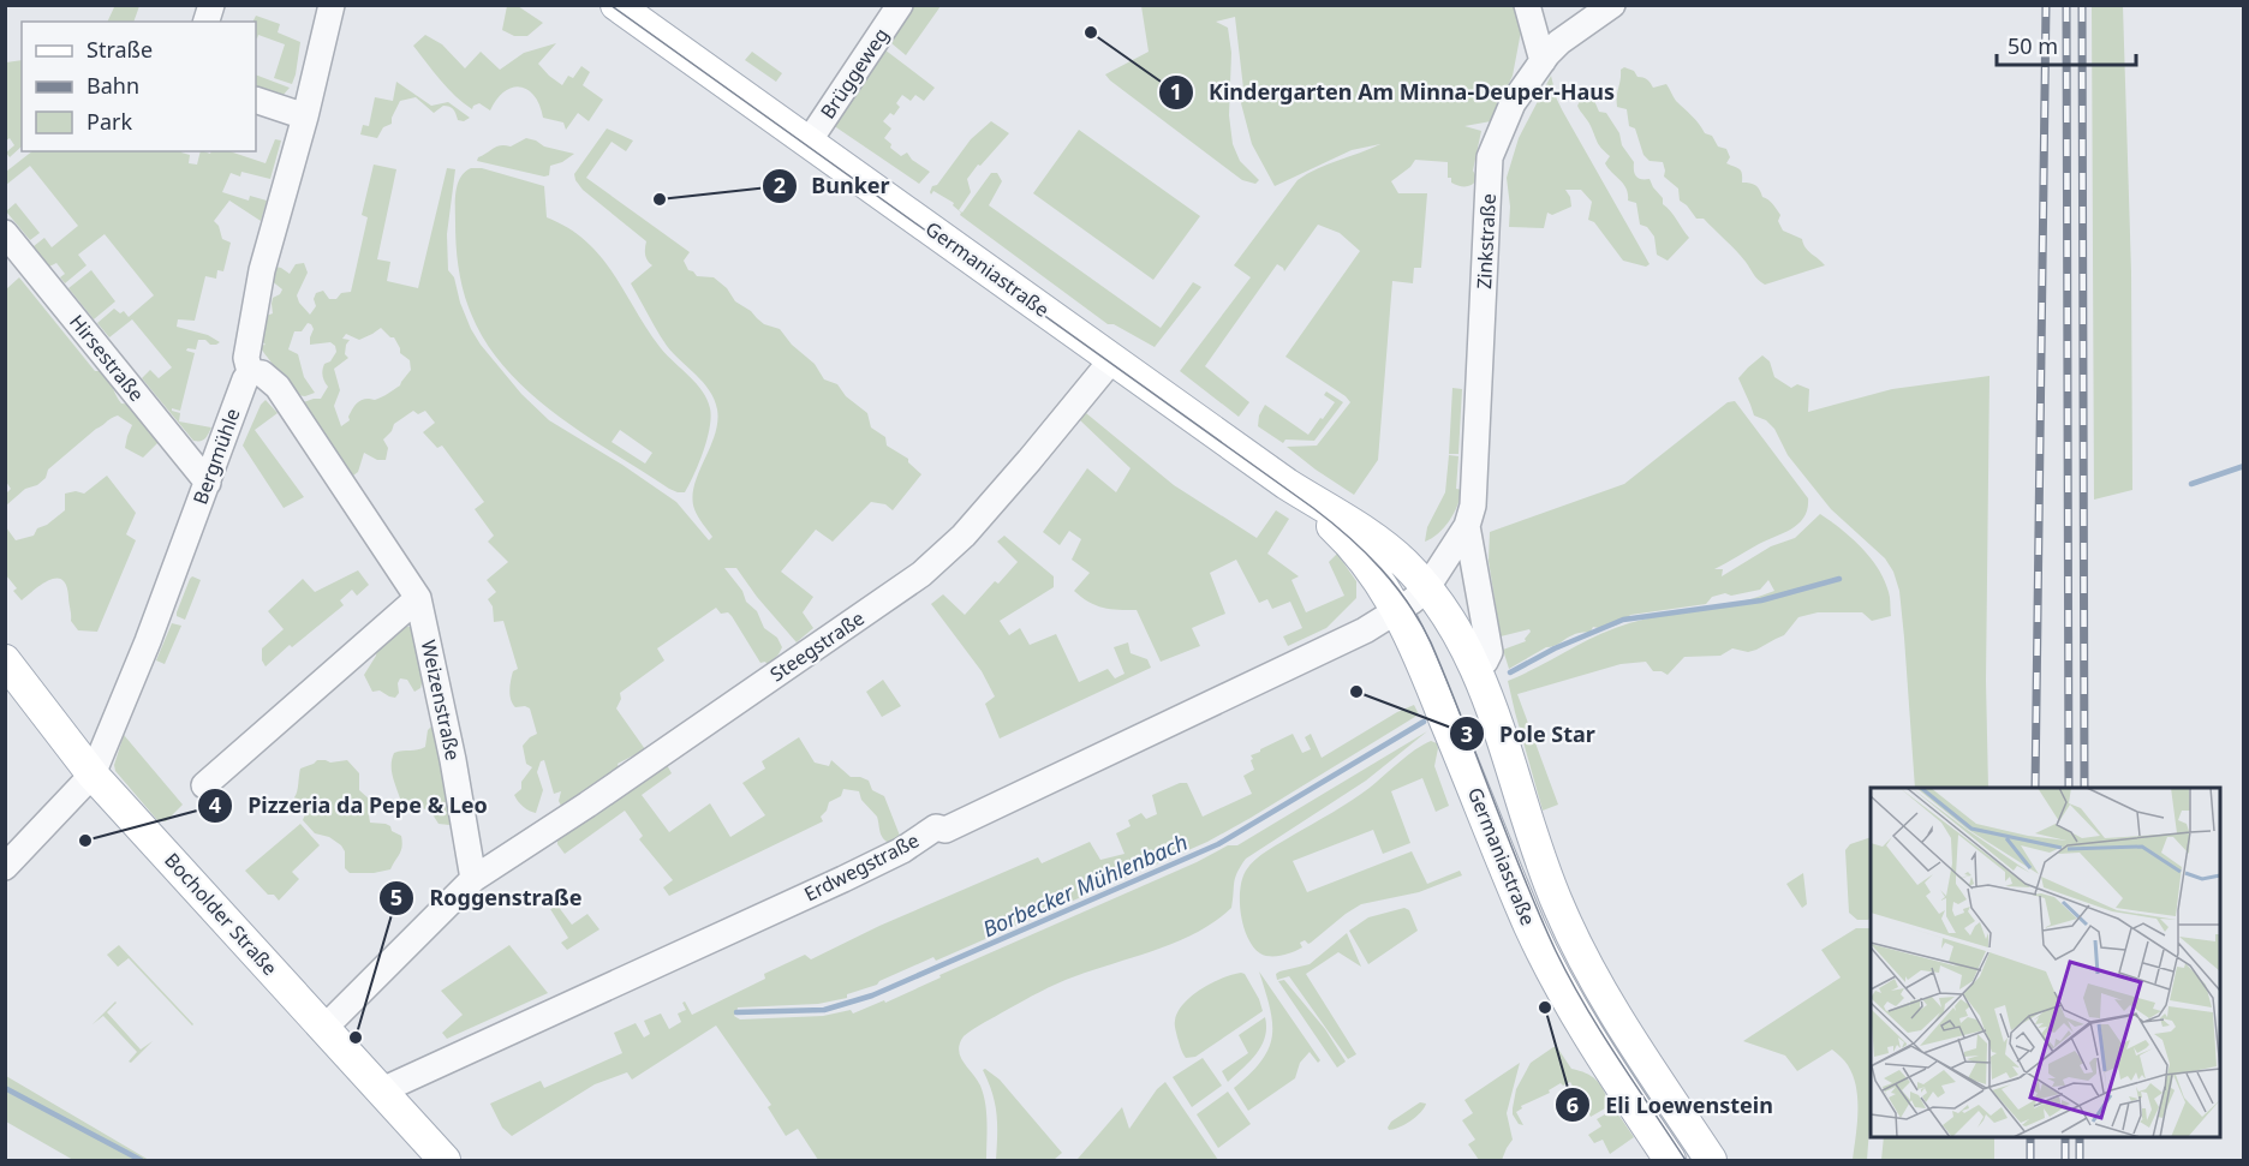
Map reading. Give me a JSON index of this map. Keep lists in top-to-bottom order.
{
  "streets": {
    "main road": ["Germaniastraße", "Bocholder Straße"],
    "street": [
      "Brüggeweg",
      "Zinkstraße",
      "Hirsestraße",
      "Bergmühle",
      "Steegstraße",
      "Weizenstraße",
      "Erdwegstraße"
    ]
  },
  "crossings": [
    ["Brüggeweg", "Germaniastraße"],
    ["Zinkstraße", "Germaniastraße"],
    ["Zinkstraße", "Erdwegstraße"],
    ["Germaniastraße", "Steegstraße"],
    ["Germaniastraße", "Erdwegstraße"],
    ["Hirsestraße", "Bergmühle"],
    ["Bergmühle", "Weizenstraße"],
    ["Bergmühle", "Bocholder Straße"],
    ["Steegstraße", "Weizenstraße"],
    ["Erdwegstraße", "Bocholder Straße"]
  ],
  "water": ["Borbecker Mühlenbach"],
  "places": [
    "Kindergarten Am Minna-Deuper-Haus",
    "Bunker",
    "Pole Star",
    "Pizzeria da Pepe & Leo",
    "Eli Loewenstein",
    "Roggenstraße"
  ],
  "legend": ["Straße", "Bahn", "Park"],
  "scale_bar": "50 m"
}
